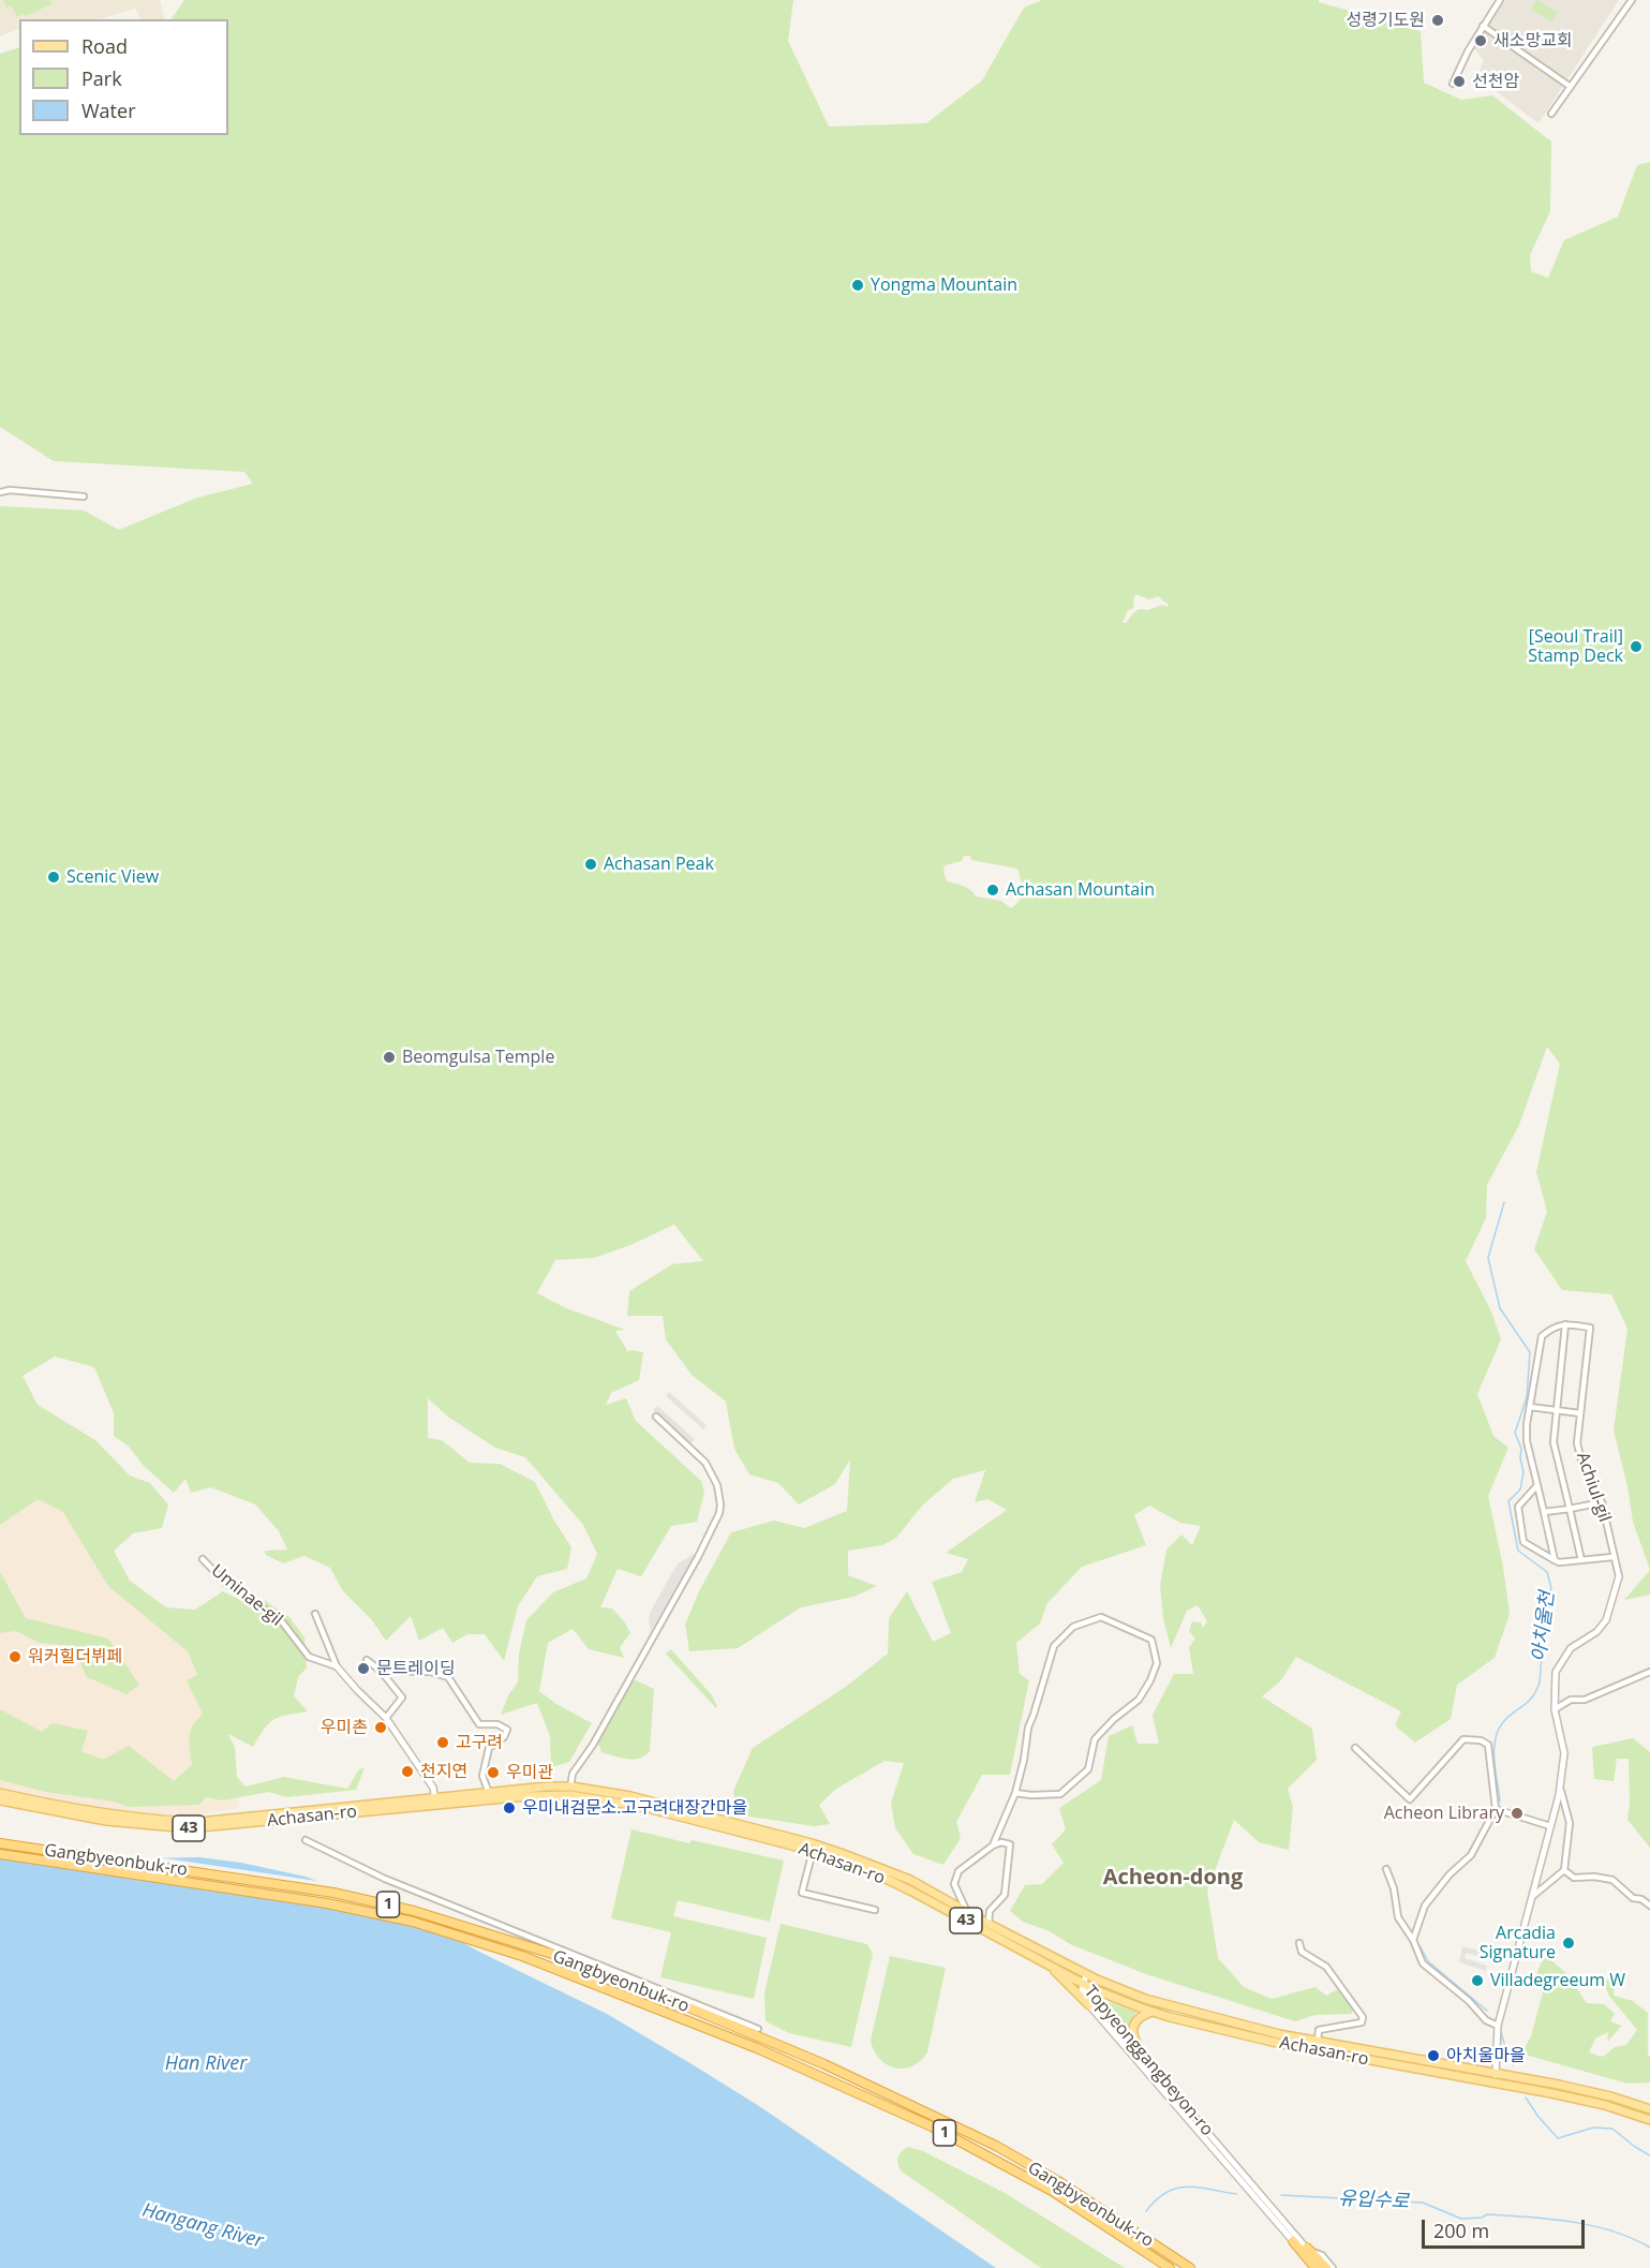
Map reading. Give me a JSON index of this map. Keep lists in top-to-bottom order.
{
  "streets": {
    "highway": ["Gangbyeonbuk-ro", "1"],
    "main road": ["Achasan-ro", "43"],
    "street": ["Achiul-gil", "Uminae-gil", "Topyeonggangbeyon-ro"]
  },
  "crossings": [
    ["Achiul-gil", "Achasan-ro"],
    ["Uminae-gil", "Achasan-ro"],
    ["Achasan-ro", "Topyeonggangbeyon-ro"]
  ],
  "districts": ["Acheon-dong"],
  "water": [
    "아치울천",
    "Han River",
    "유입수로",
    "Hangang River"
  ],
  "places": [
    "성령기도원",
    "새소망교회",
    "선천암",
    "Yongma Mountain",
    "[Seoul Trail] Stamp Deck",
    "Achasan Peak",
    "Scenic View",
    "Achasan Mountain",
    "Beomgulsa Temple",
    "워커힐더뷔페",
    "문트레이딩",
    "우미촌",
    "고구려",
    "천지연",
    "우미관",
    "우미내검문소.고구려대장간마을",
    "Acheon Library",
    "Arcadia Signature",
    "Villadegreeum W",
    "아치울마을"
  ],
  "legend": ["Road", "Park", "Water"],
  "scale_bar": "200 m"
}
